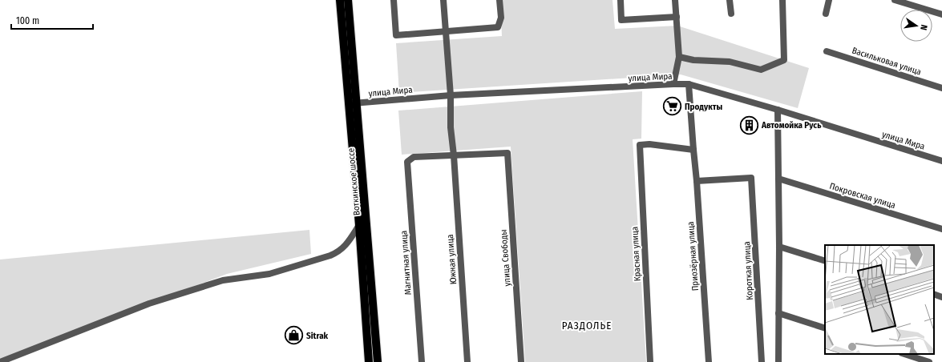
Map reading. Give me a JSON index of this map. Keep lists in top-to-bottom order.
{
  "streets": {
    "main road": ["Воткинское шоссе"],
    "street": [
      "Васильковая улица",
      "улица Мира",
      "Покровская улица",
      "Красная улица",
      "Приозёрная улица",
      "улица Свободы",
      "Южная улица",
      "Магнитная улица",
      "Короткая улица"
    ]
  },
  "crossings": [
    ["улица Мира", "Воткинское шоссе"],
    ["улица Мира", "Приозёрная улица"],
    ["улица Мира", "Южная улица"],
    ["Красная улица", "Приозёрная улица"],
    ["Приозёрная улица", "Короткая улица"],
    ["улица Свободы", "Южная улица"],
    ["улица Свободы", "Магнитная улица"],
    ["Южная улица", "Магнитная улица"]
  ],
  "districts": ["РАЗДОЛЬЕ"],
  "places": {
    "supermarket": ["Продукты"],
    "building": ["Автомойка Русь"],
    "shop": ["Sitrak"]
  },
  "scale_bar": "100 m",
  "north": "right"
}
